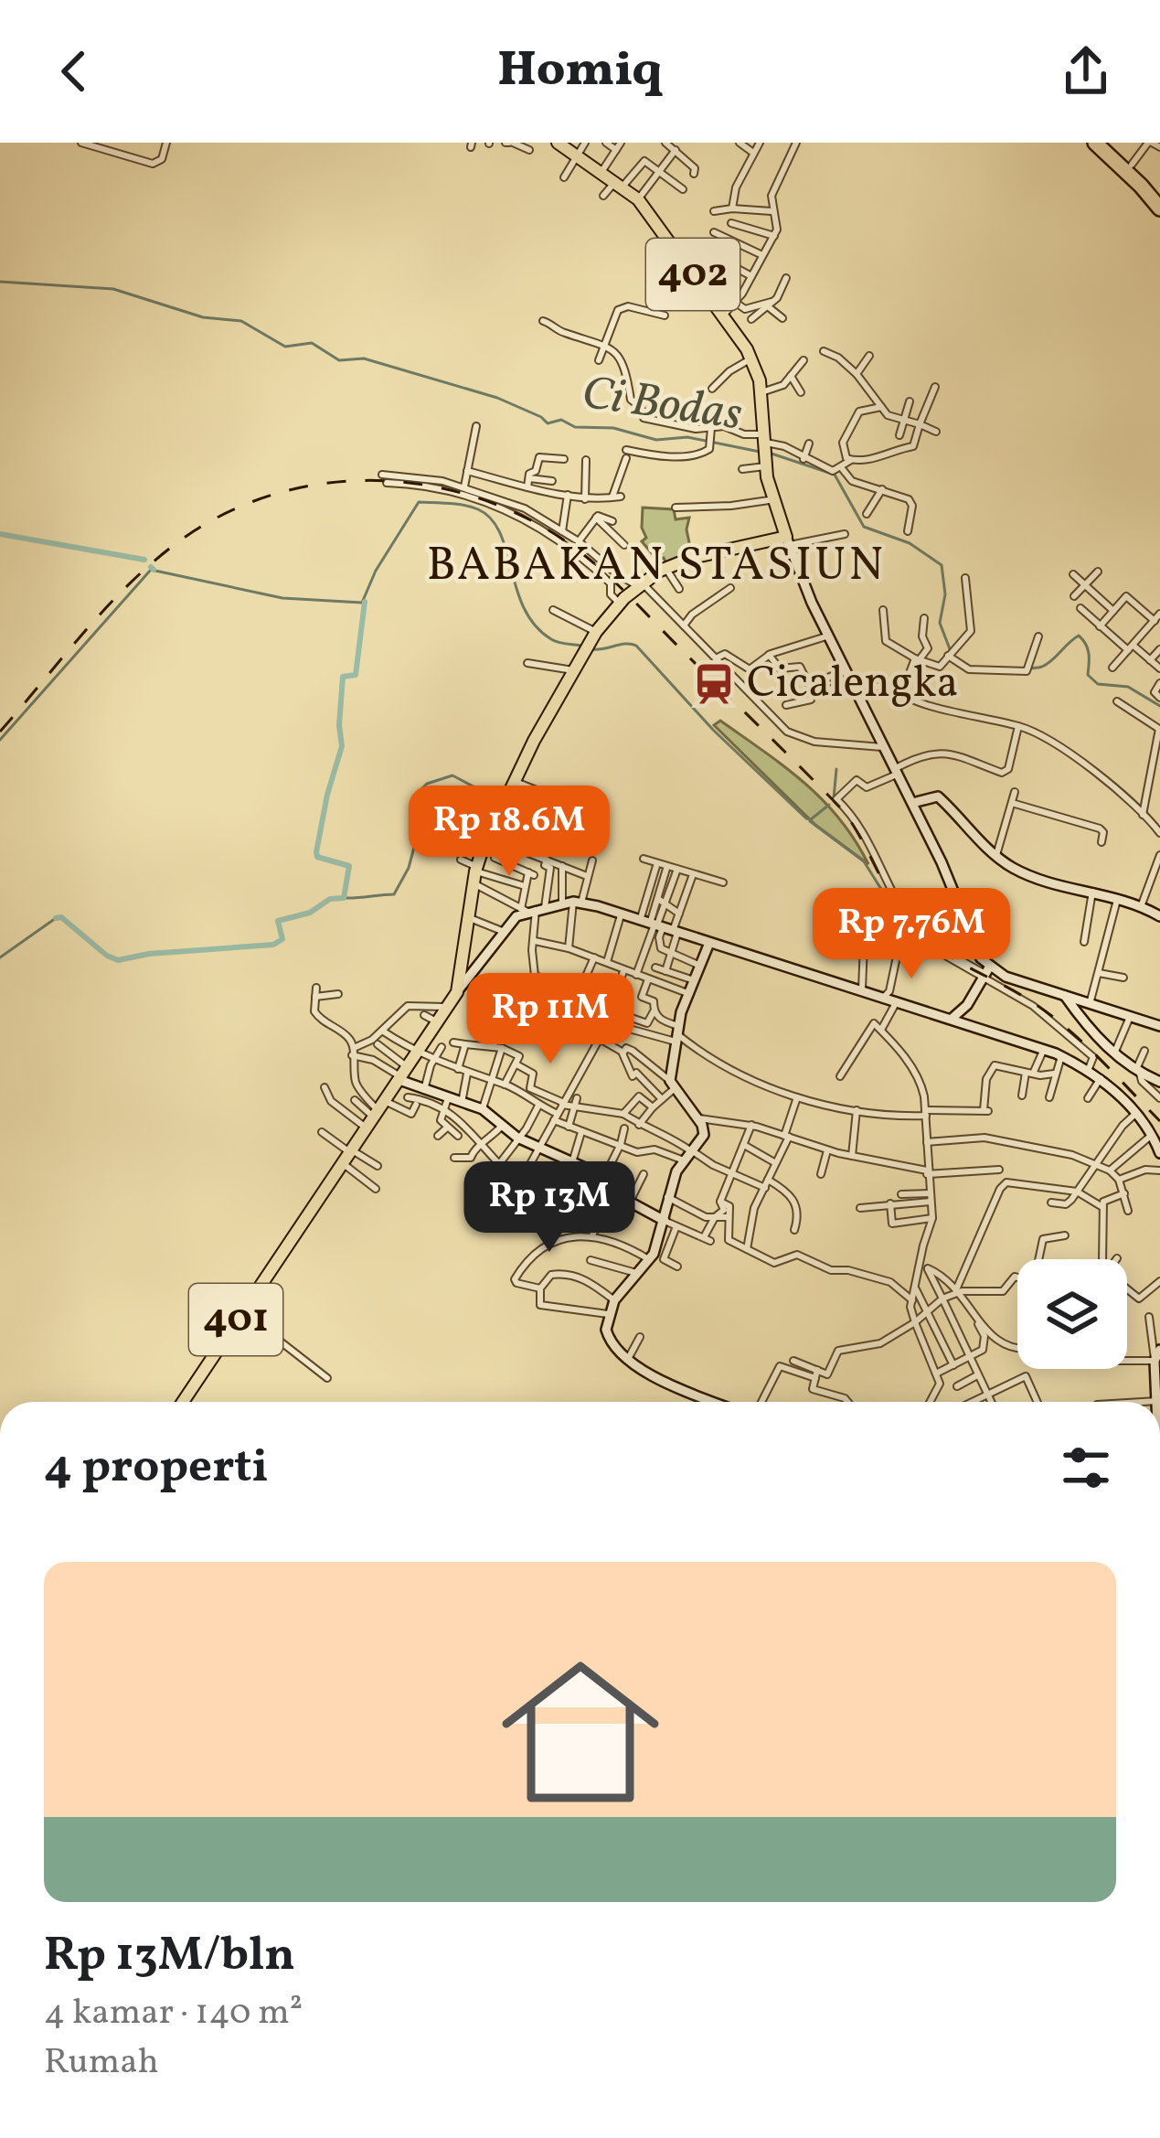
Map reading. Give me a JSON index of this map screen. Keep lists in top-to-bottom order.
{
  "streets": {
    "main road": ["402", "401"]
  },
  "crossings": [
    ["402", "401"]
  ],
  "districts": ["BABAKAN STASIUN"],
  "water": ["Ci Bodas"],
  "places": {
    "station": ["Cicalengka"]
  },
  "page": {
    "header": "Homiq",
    "price": [
      "Rp 18.6M",
      "Rp 7.76M",
      "Rp 11M",
      "Rp 13M"
    ],
    "heading": "4 properti",
    "list": [
      {
        "name": "Rp 13M/bln",
        "note": "4 kamar · 140 m² · Rumah"
      }
    ]
  }
}
